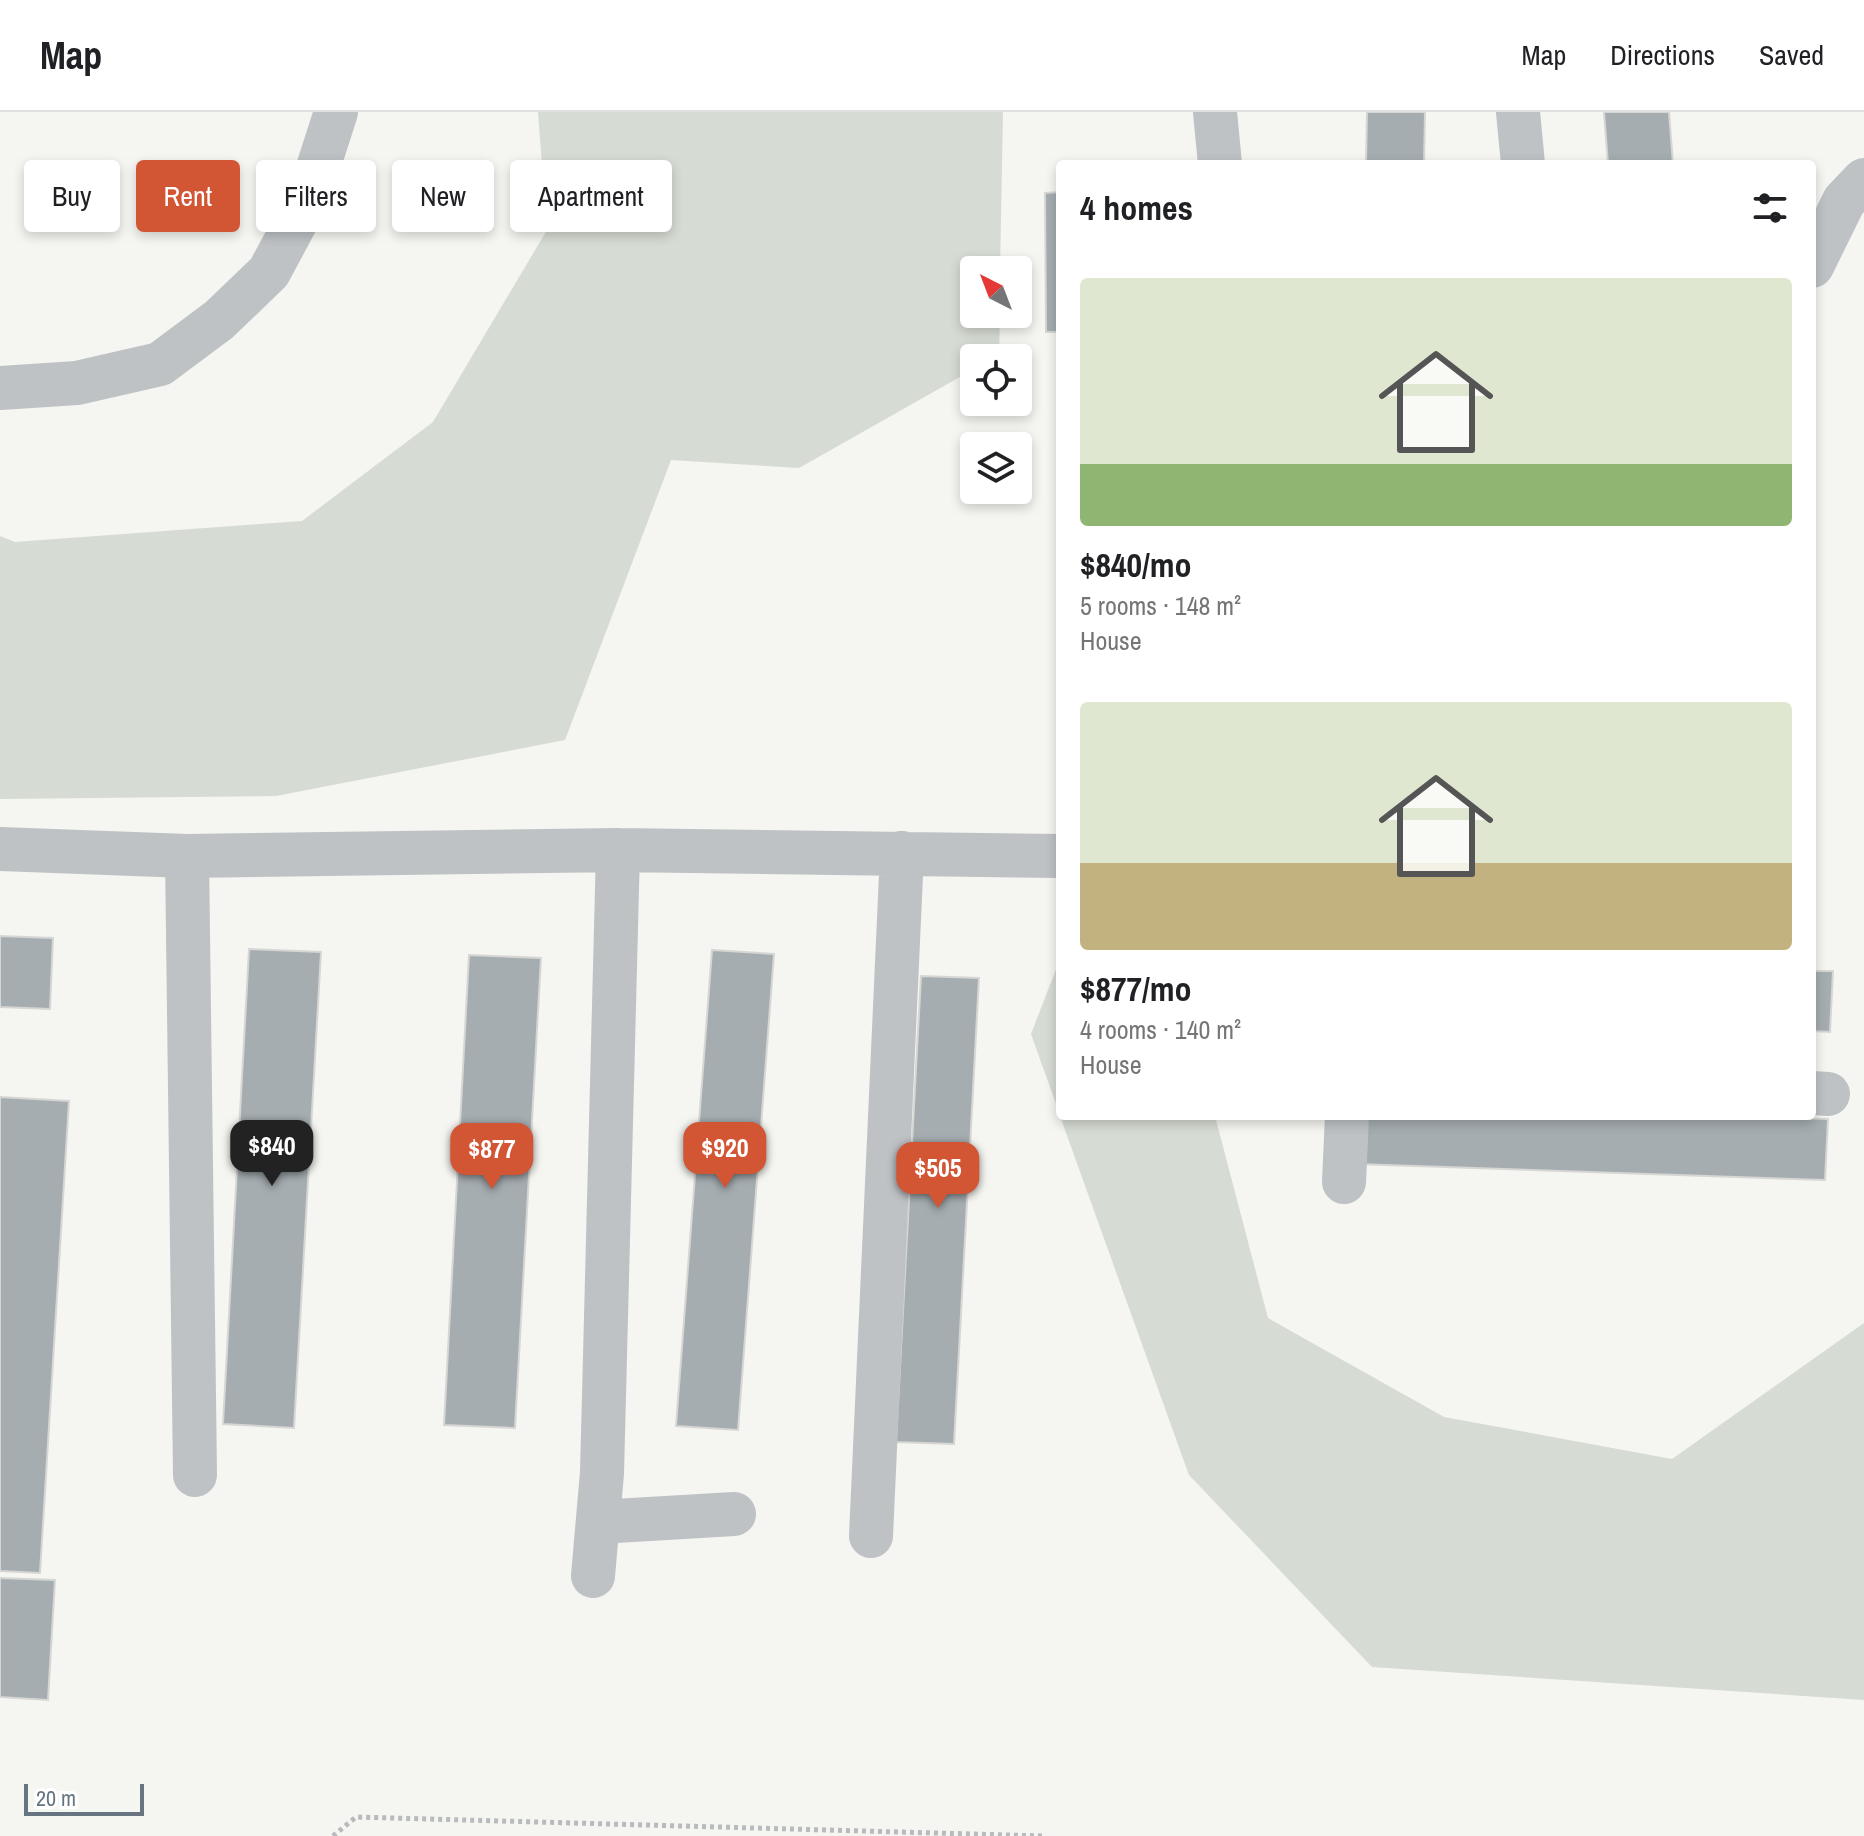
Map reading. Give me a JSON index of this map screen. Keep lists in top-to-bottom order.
{
  "scale_bar": "20 m",
  "north": "top left",
  "page": {
    "header": "Map",
    "nav": ["Map", "Directions", "Saved"],
    "chip": [
      "Buy",
      "Rent",
      "Filters",
      "New",
      "Apartment"
    ],
    "heading": "4 homes",
    "list": [
      {
        "name": "$840/mo",
        "note": "5 rooms · 148 m² · House"
      },
      {
        "name": "$877/mo",
        "note": "4 rooms · 140 m² · House"
      }
    ],
    "price": [
      "$840",
      "$920",
      "$877",
      "$505"
    ],
    "scale": "20 m"
  }
}
